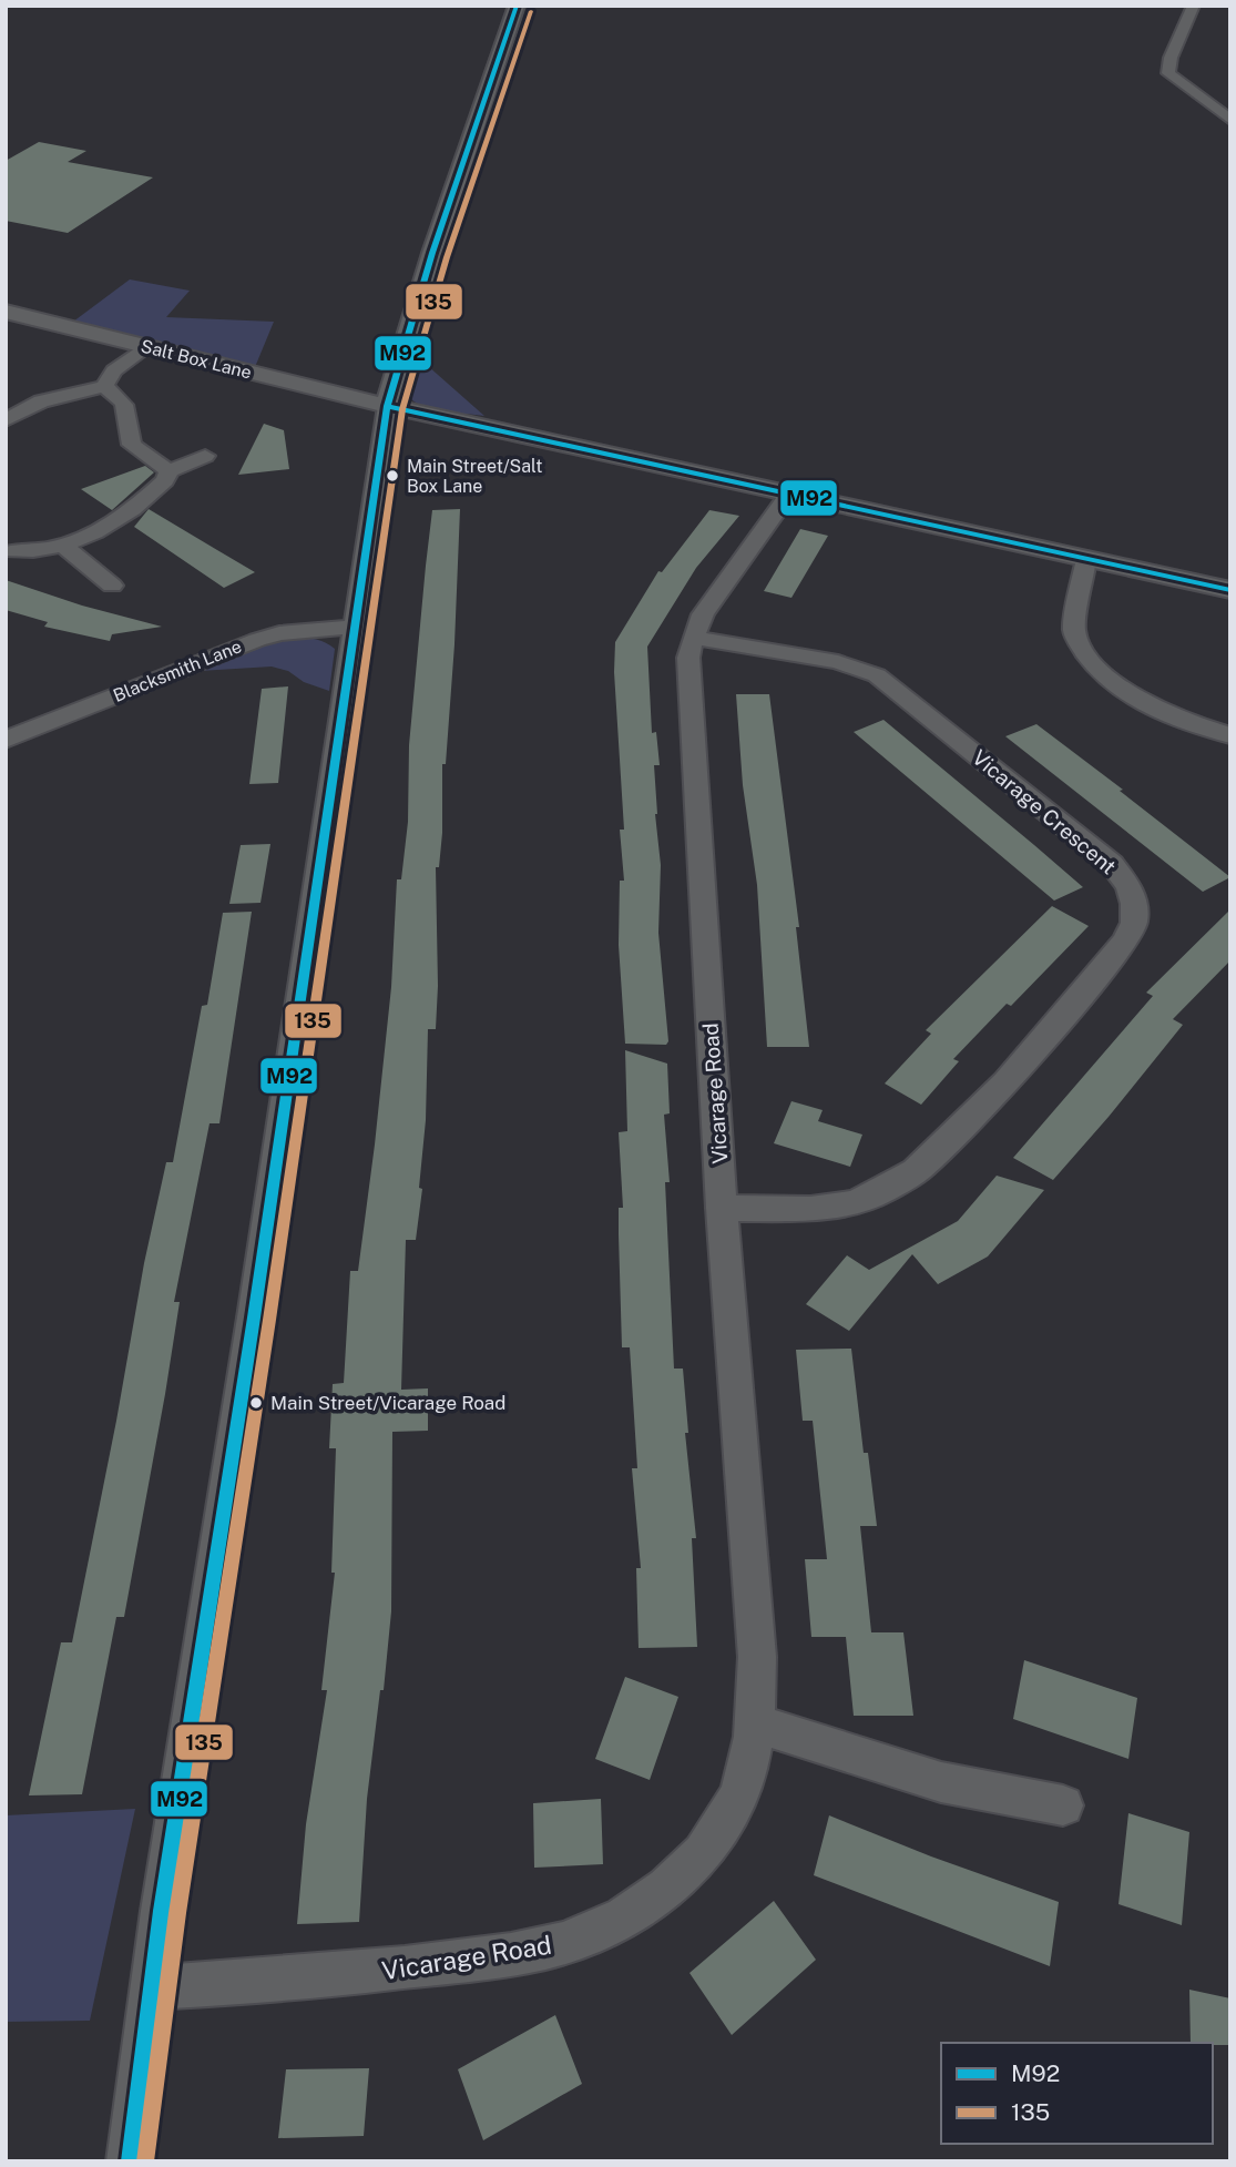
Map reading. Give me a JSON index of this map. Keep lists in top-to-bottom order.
{
  "streets": {
    "street": [
      "Salt Box Lane",
      "Blacksmith Lane",
      "Vicarage Crescent",
      "Vicarage Road"
    ]
  },
  "crossings": [
    ["Salt Box Lane", "Vicarage Road"],
    ["Vicarage Crescent", "Vicarage Road"]
  ],
  "places": ["Main Street/Salt Box Lane", "Main Street/Vicarage Road"],
  "lines": ["transit line M92", "transit line 135"],
  "legend": ["M92", "135"]
}
